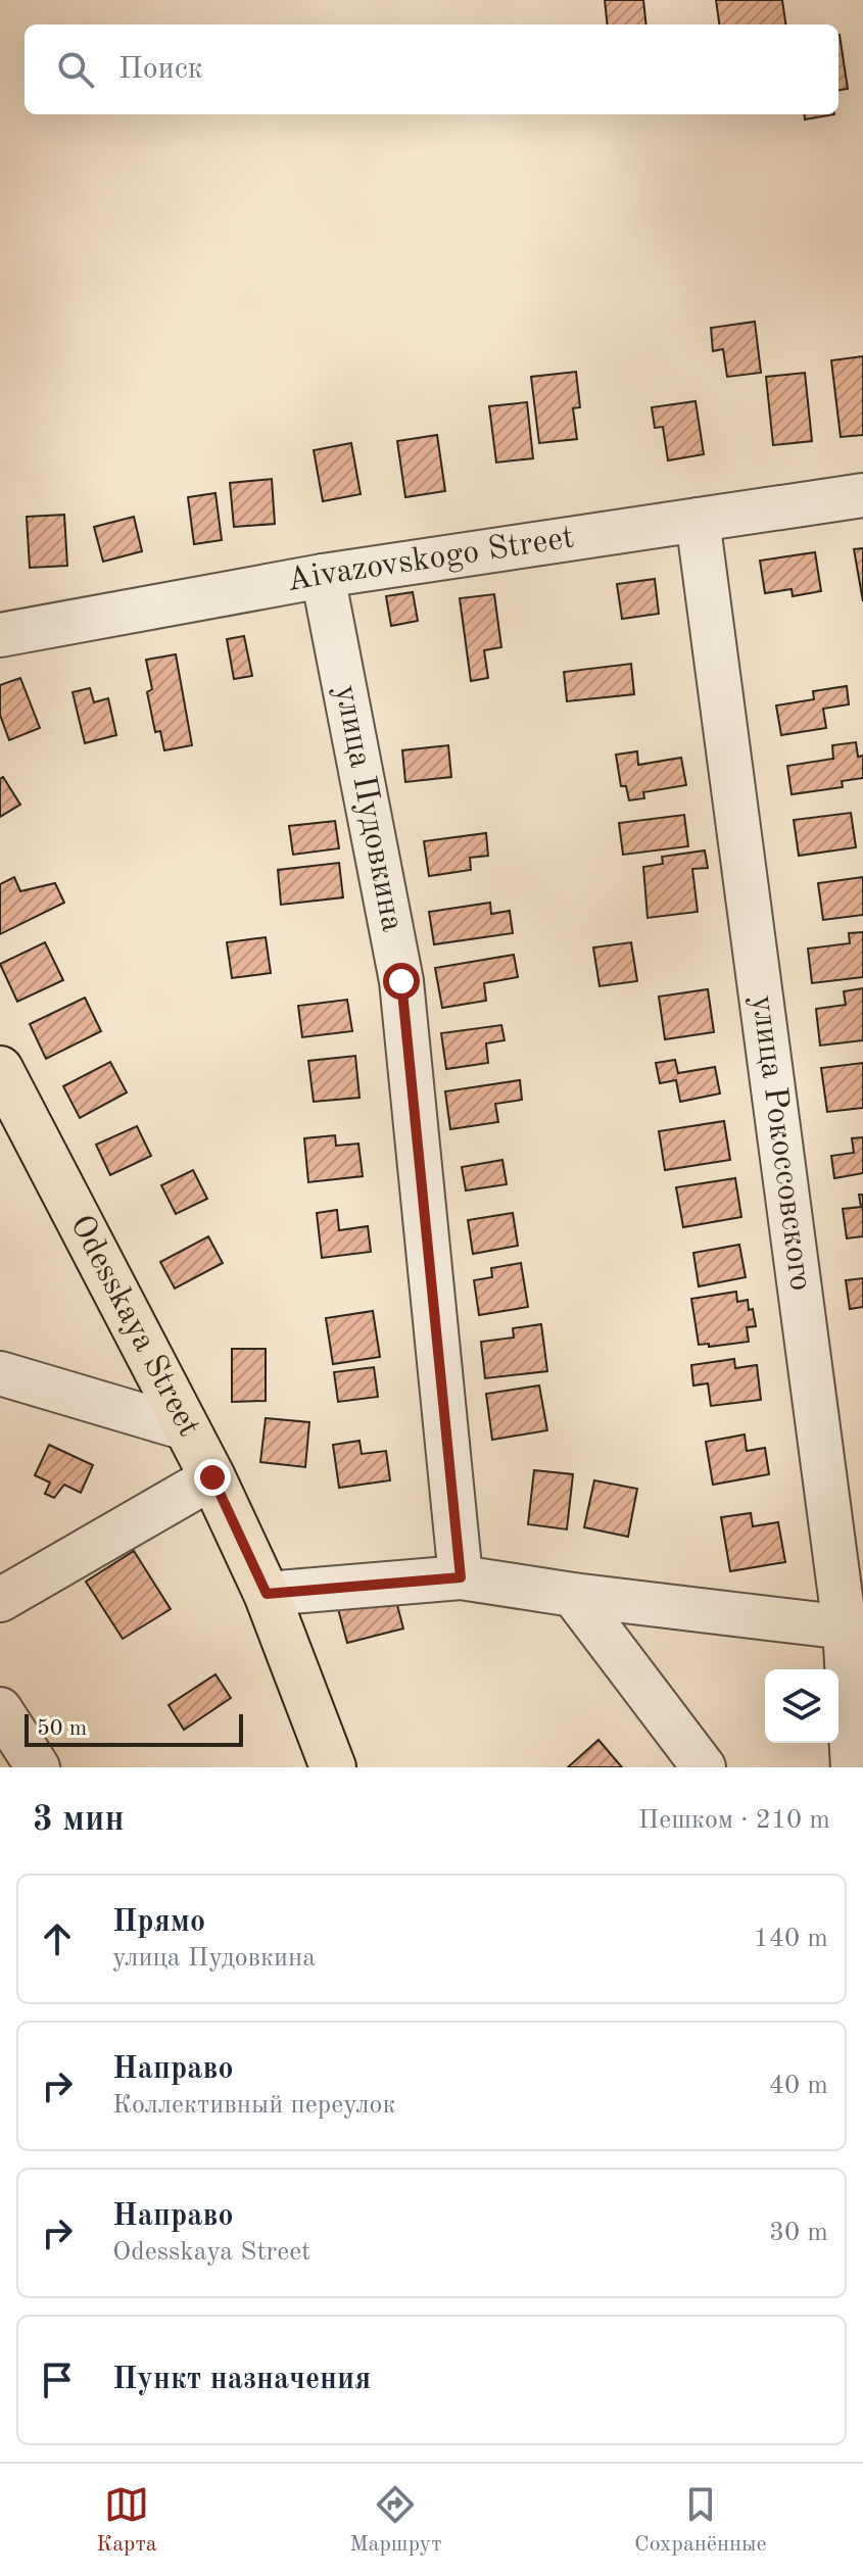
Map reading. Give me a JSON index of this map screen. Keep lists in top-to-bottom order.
{
  "streets": {
    "main road": ["Odesskaya Street"],
    "street": ["Aivazovskogo Street", "улица Пудовкина", "улица Рокоссовского"]
  },
  "crossings": [
    ["Aivazovskogo Street", "улица Пудовкина"],
    ["Aivazovskogo Street", "улица Рокоссовского"]
  ],
  "scale_bar": "50 m",
  "page": {
    "search": "Поиск",
    "scale": "50 m",
    "heading": ["3 мин", "Пешком · 210 m"],
    "list": [
      ["Прямо", "улица Пудовкина", "140 m"],
      ["Направо", "Коллективный переулок", "40 m"],
      ["Направо", "Odesskaya Street", "30 m"],
      "Пункт назначения"
    ],
    "nav": ["Карта", "Маршрут", "Сохранённые"]
  }
}
